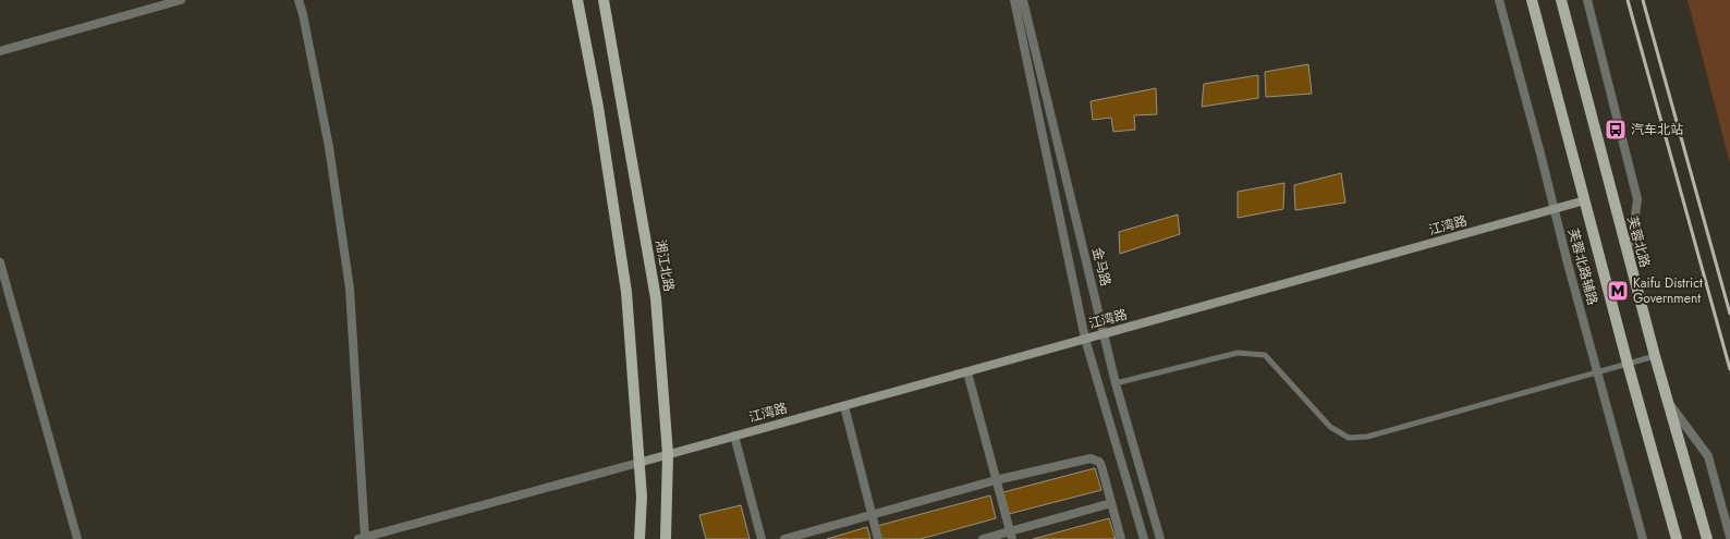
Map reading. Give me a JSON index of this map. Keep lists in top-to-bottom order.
{
  "streets": {
    "main road": ["江湾路", "芙蓉北路", "湘江北路"],
    "street": ["金马路", "芙蓉北路辅路"]
  },
  "crossings": [
    ["江湾路", "湘江北路"],
    ["江湾路", "金马路"],
    ["江湾路", "芙蓉北路辅路"]
  ],
  "places": {
    "bus stop": ["汽车北站"],
    "metro station": ["Kaifu District Government"]
  }
}
